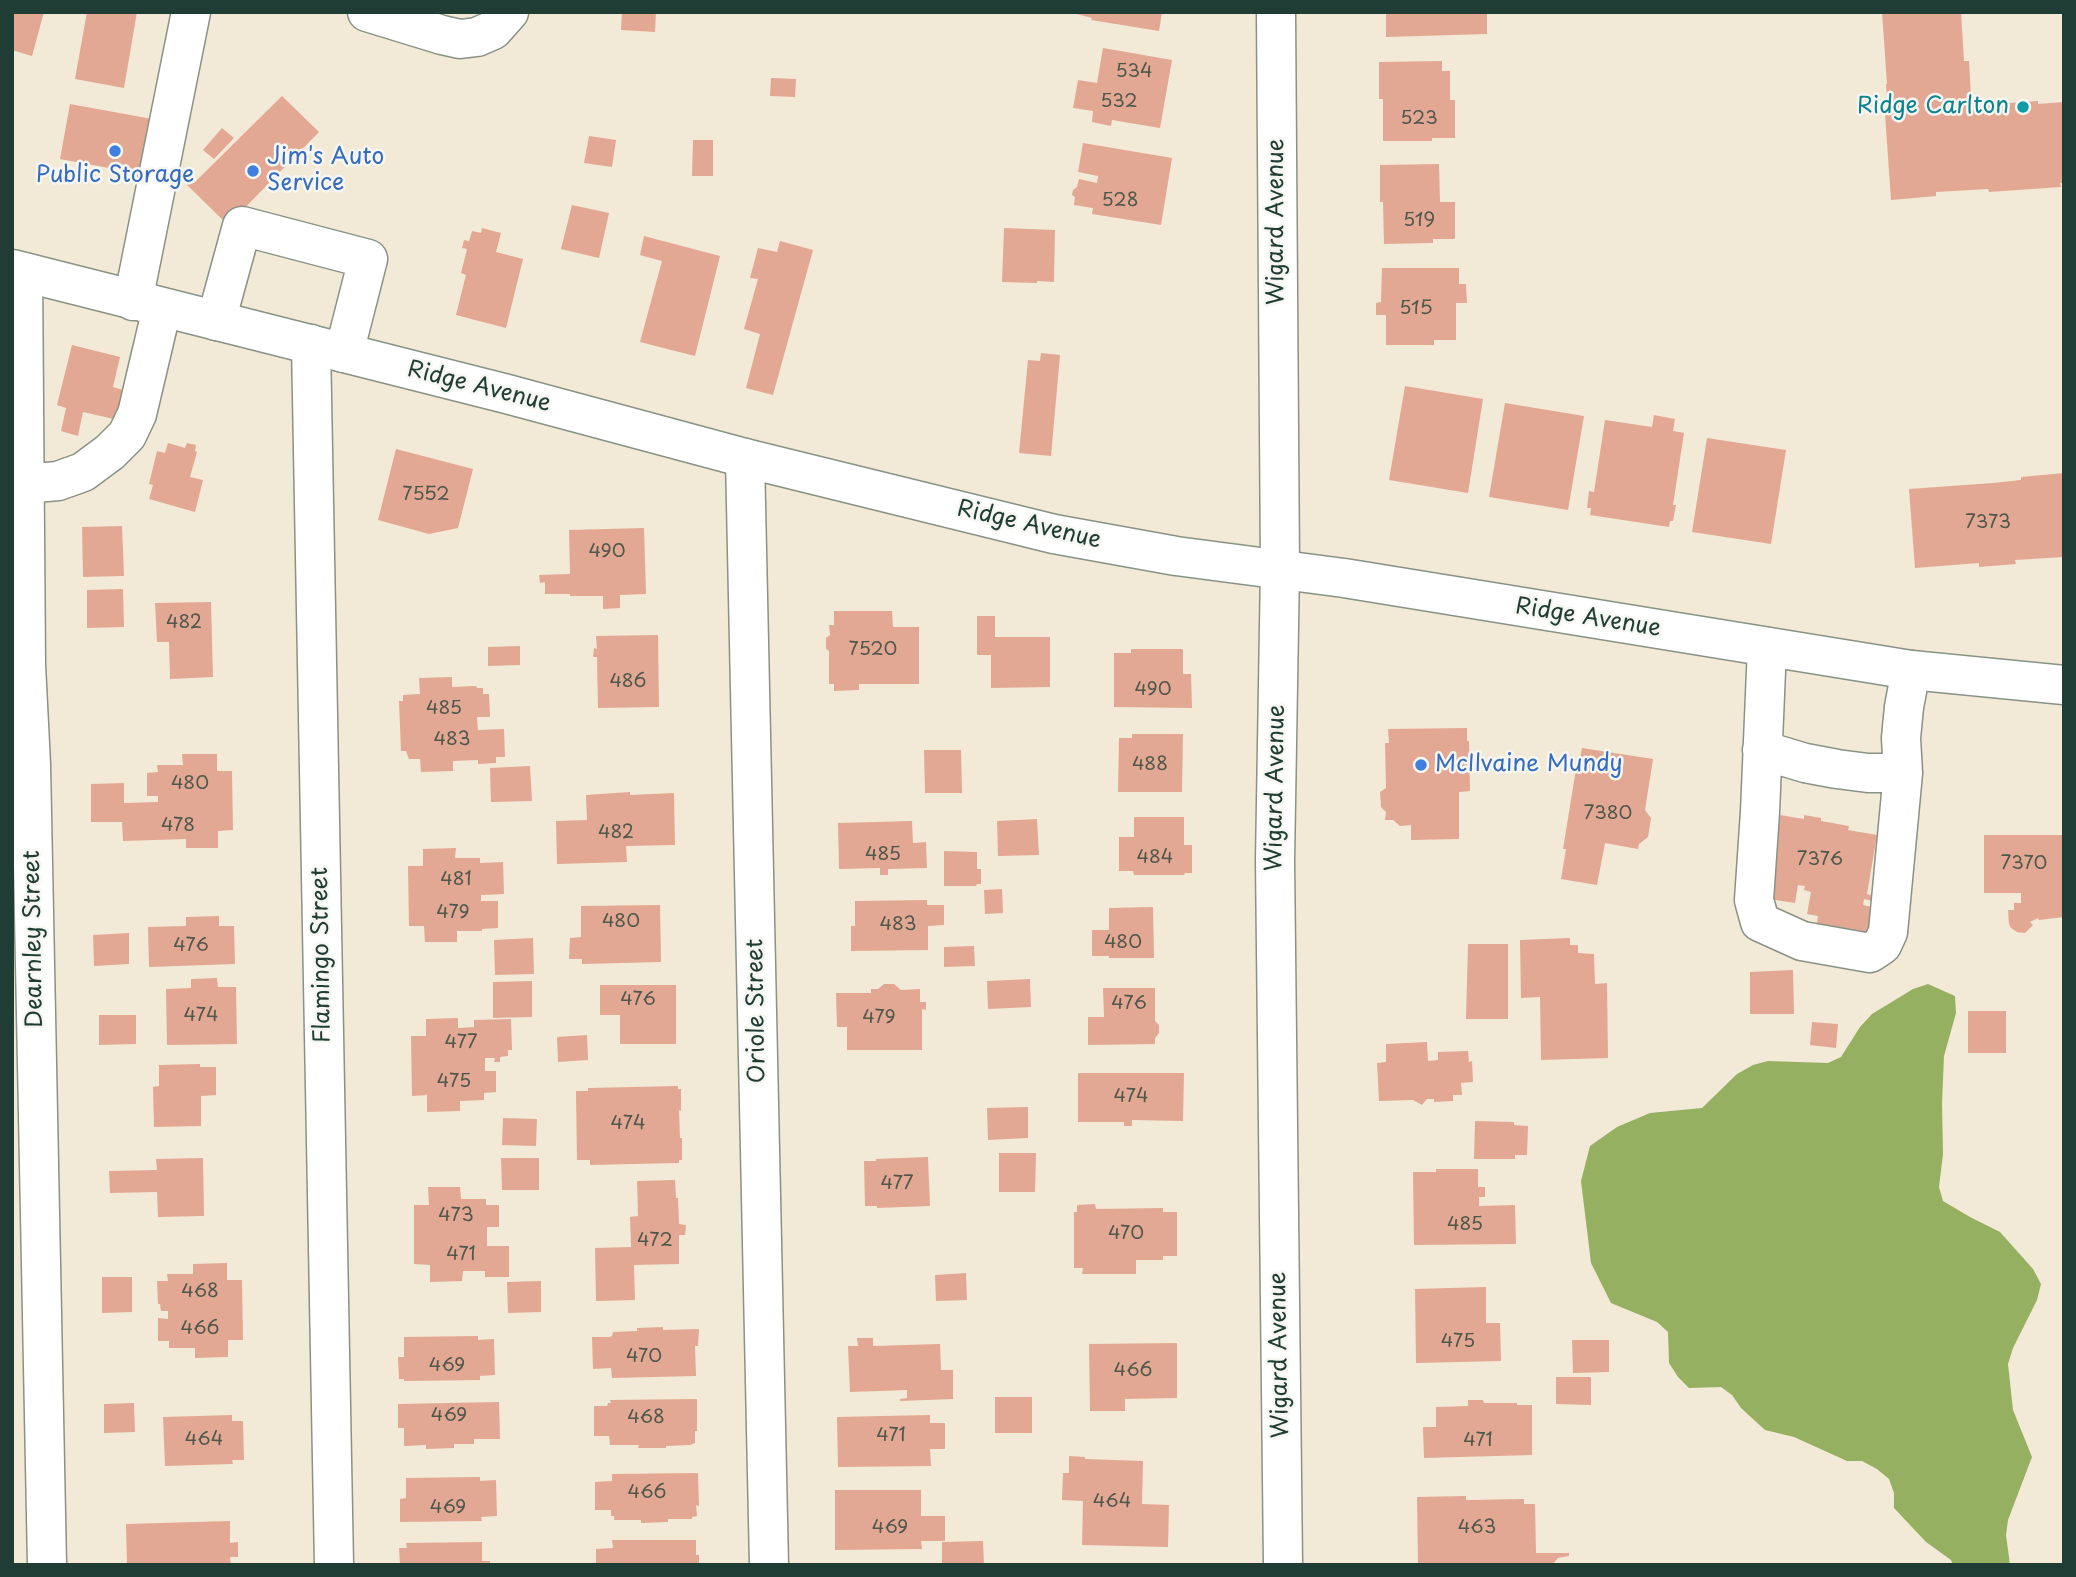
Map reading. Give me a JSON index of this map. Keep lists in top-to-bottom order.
{
  "streets": {
    "street": [
      "Wigard Avenue",
      "Ridge Avenue",
      "Dearnley Street",
      "Flamingo Street",
      "Oriole Street"
    ]
  },
  "crossings": [
    ["Wigard Avenue", "Ridge Avenue"],
    ["Ridge Avenue", "Dearnley Street"],
    ["Ridge Avenue", "Flamingo Street"],
    ["Ridge Avenue", "Oriole Street"]
  ],
  "places": [
    "Ridge Carlton",
    "Public Storage",
    "Jim's Auto Service",
    "McIlvaine Mundy"
  ],
  "house_numbers": [
    "534",
    "532",
    "523",
    "528",
    "519",
    "515",
    "7552",
    "7373",
    "490",
    "482",
    "7520",
    "486",
    "490",
    "485",
    "483",
    "488",
    "480",
    "7380",
    "478",
    "482",
    "485",
    "484",
    "7376",
    "7370",
    "481",
    "479",
    "480",
    "483",
    "480",
    "476",
    "476",
    "476",
    "474",
    "479",
    "477",
    "475",
    "474",
    "474",
    "477",
    "473",
    "485",
    "470",
    "472",
    "471",
    "468",
    "466",
    "475",
    "470",
    "469",
    "466",
    "469",
    "468",
    "471",
    "464",
    "471",
    "466",
    "464",
    "469",
    "469",
    "463"
  ]
}
